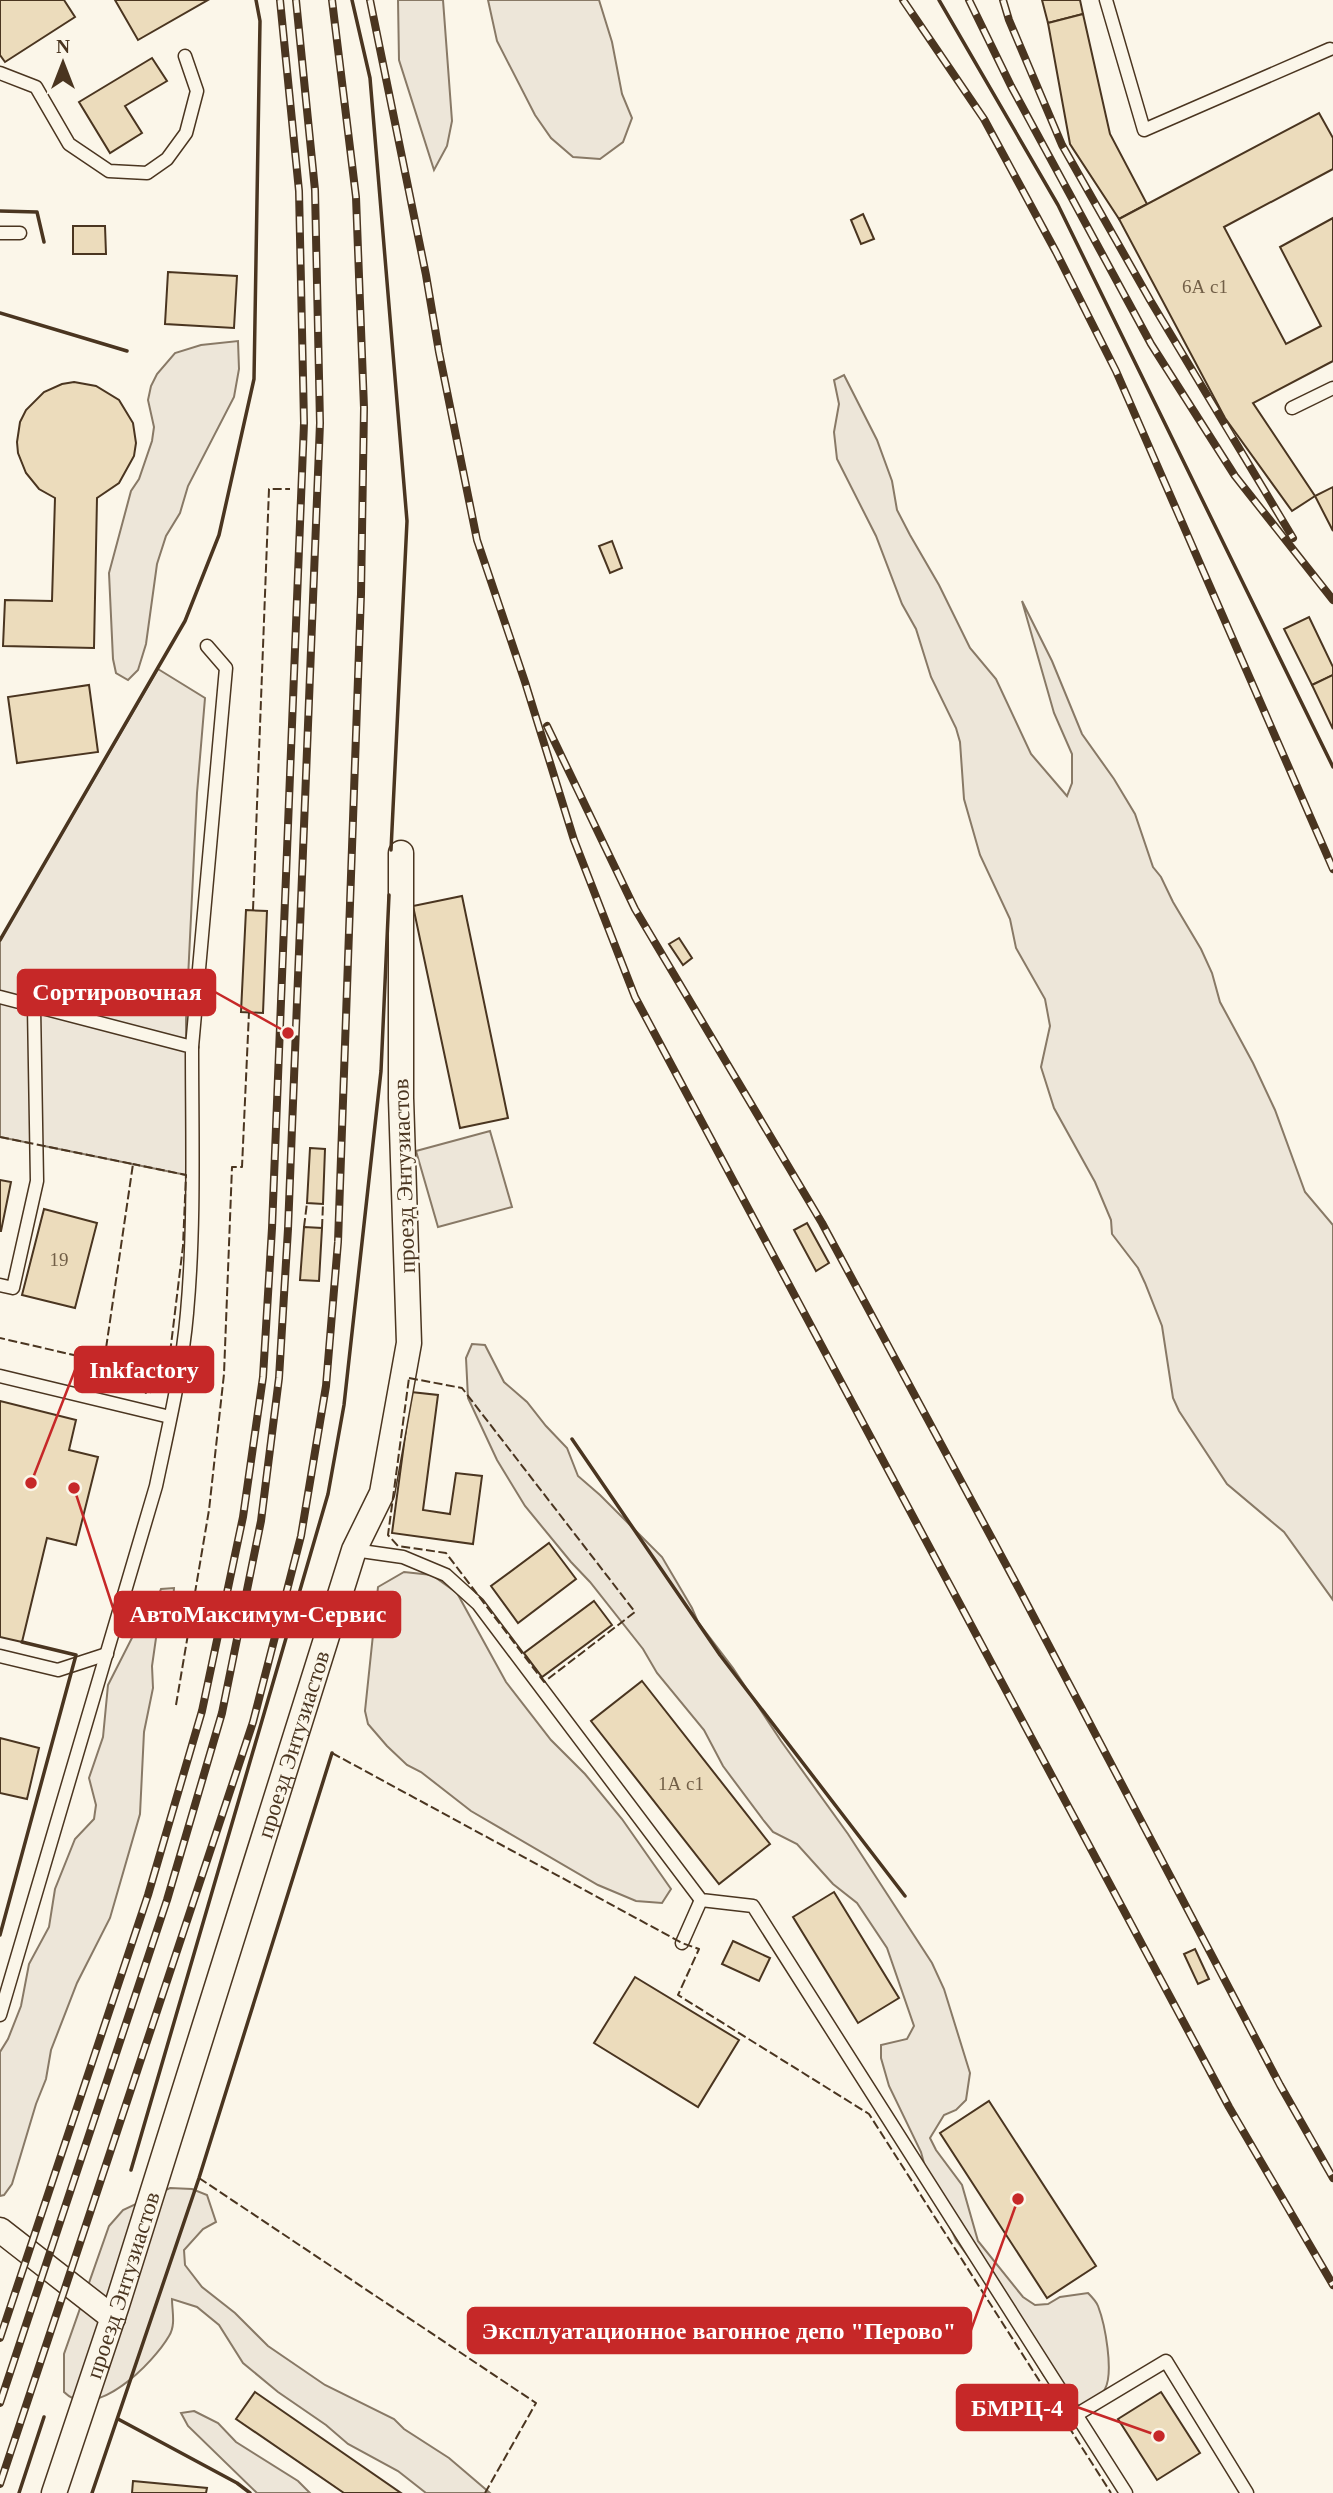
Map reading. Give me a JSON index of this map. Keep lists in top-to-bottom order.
{
  "streets": {
    "street": ["проезд Энтузиастов"]
  },
  "places": [
    "Сортировочная",
    "Inkfactory",
    "АвтоМаксимум-Сервиc",
    "Эксплуатационное вагонное депо \"Перово\"",
    "БМРЦ-4"
  ],
  "house_numbers": ["6А с1", "19", "1А с1"],
  "north": "top"
}
